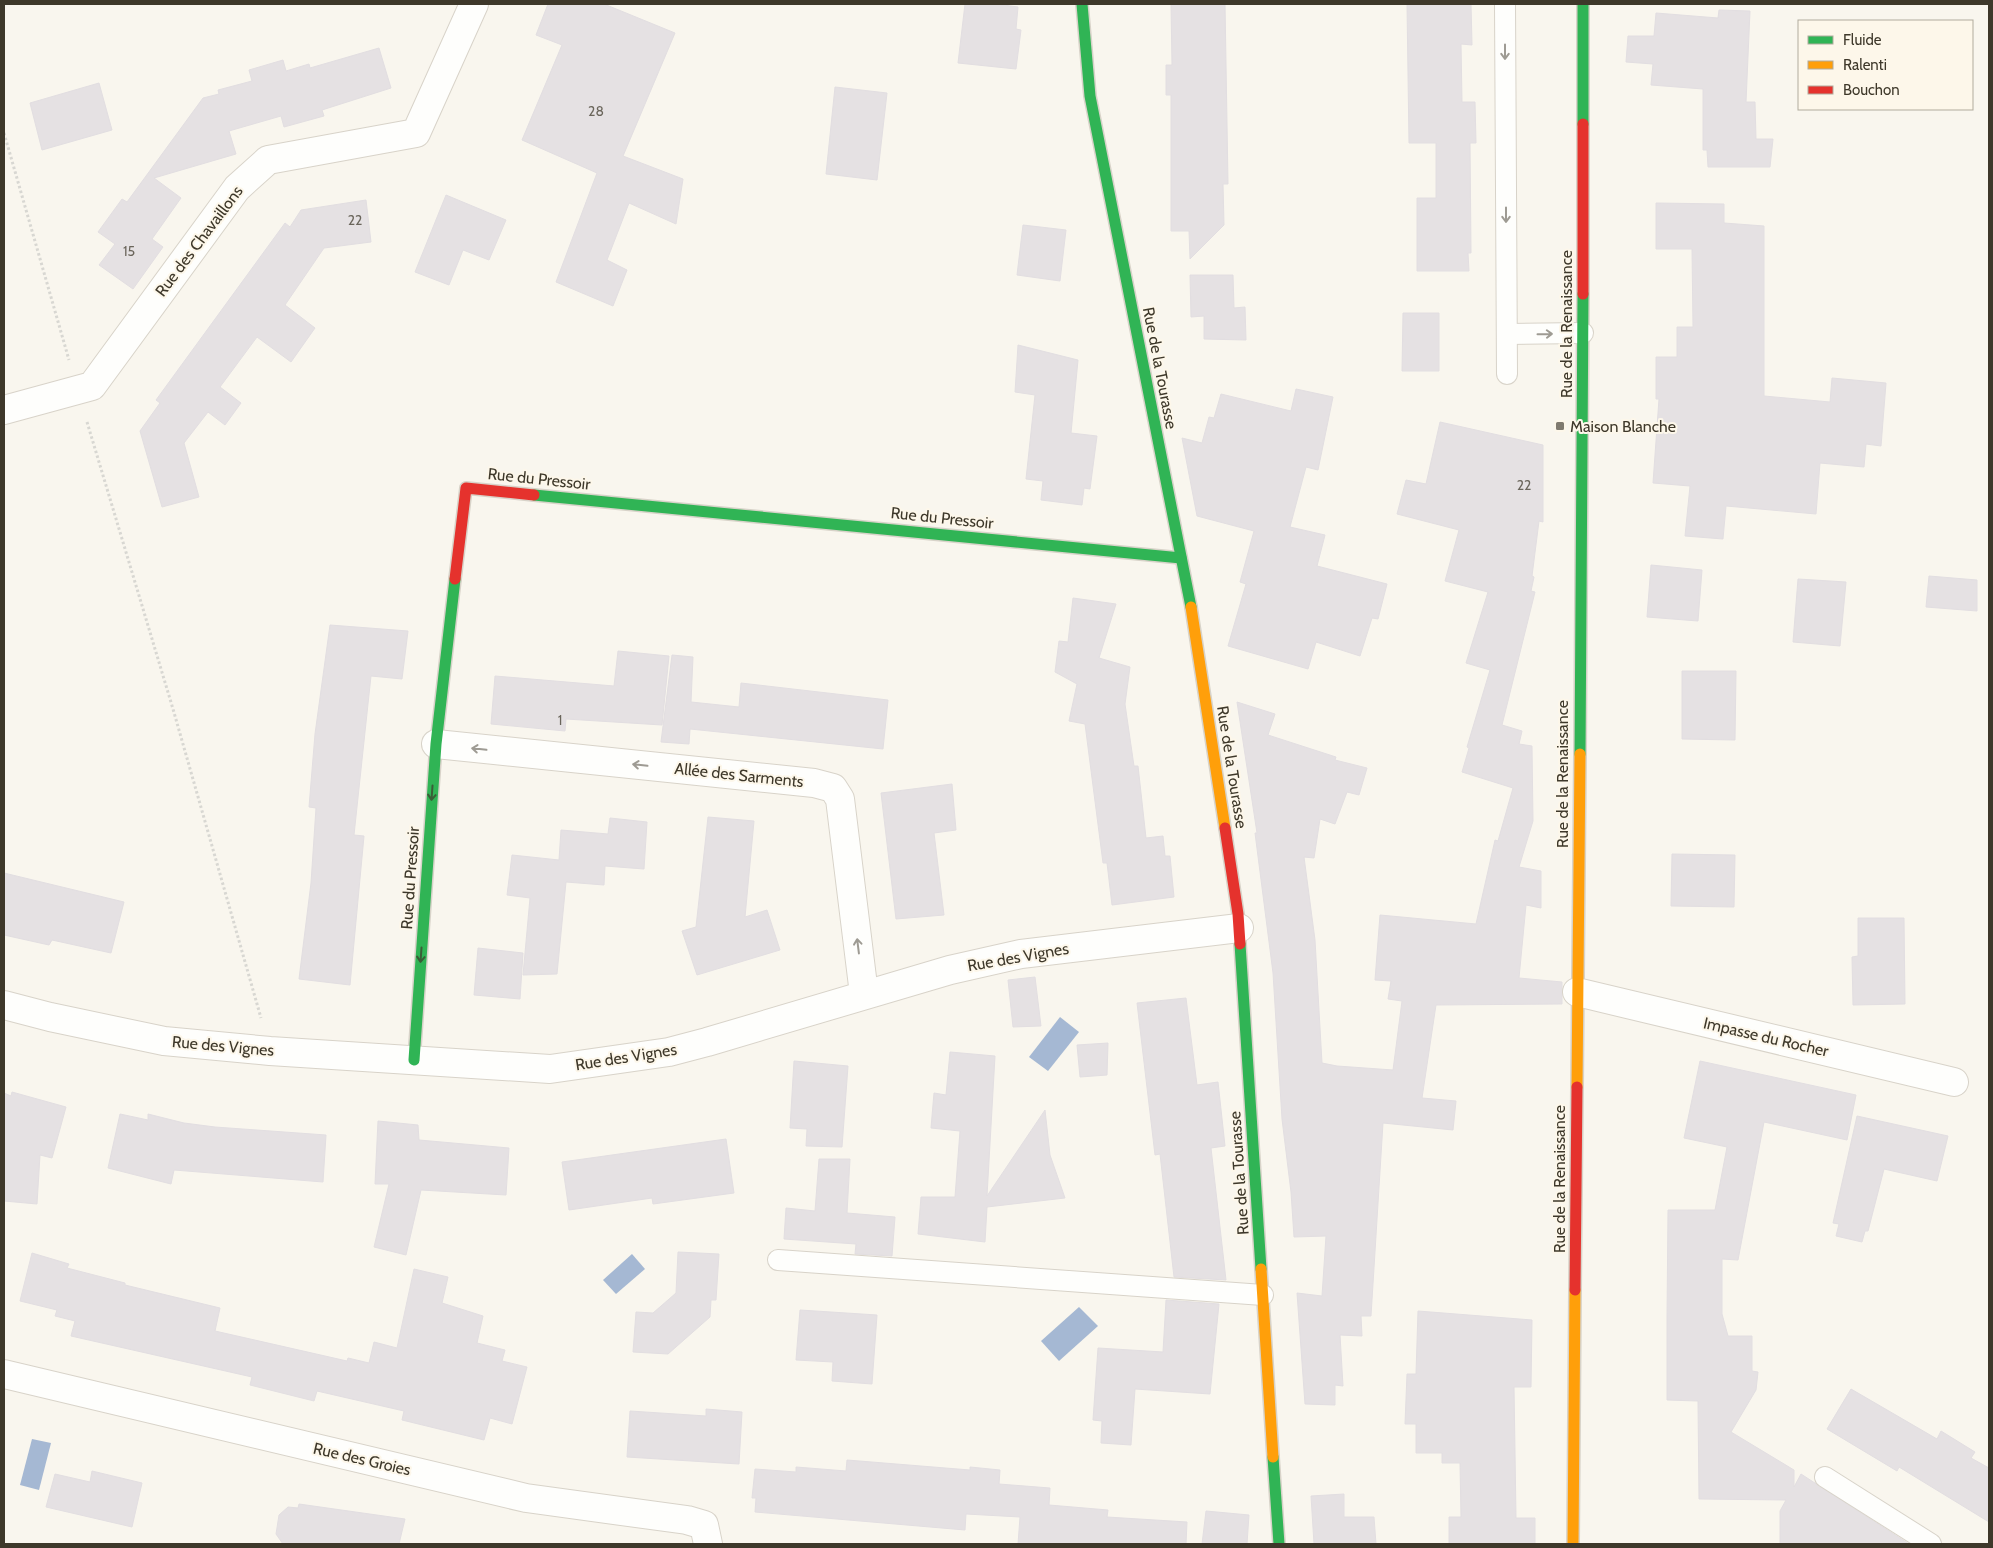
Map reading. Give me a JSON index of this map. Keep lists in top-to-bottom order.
{
  "streets": {
    "street": [
      "Rue des Chavaillons",
      "Rue de la Renaissance",
      "Rue de la Tourasse",
      "Rue du Pressoir",
      "Allée des Sarments",
      "Rue des Vignes",
      "Impasse du Rocher",
      "Rue des Groies"
    ]
  },
  "crossings": [
    ["Rue de la Renaissance", "Impasse du Rocher"],
    ["Rue de la Tourasse", "Rue du Pressoir"],
    ["Rue de la Tourasse", "Rue des Vignes"],
    ["Rue du Pressoir", "Allée des Sarments"],
    ["Rue du Pressoir", "Rue des Vignes"],
    ["Allée des Sarments", "Rue des Vignes"]
  ],
  "one_way": ["Allée des Sarments"],
  "places": {
    "transit": ["Maison Blanche"]
  },
  "house_numbers": [
    "28",
    "22",
    "15",
    "22",
    "1"
  ],
  "legend": ["Fluide", "Ralenti", "Bouchon"]
}
